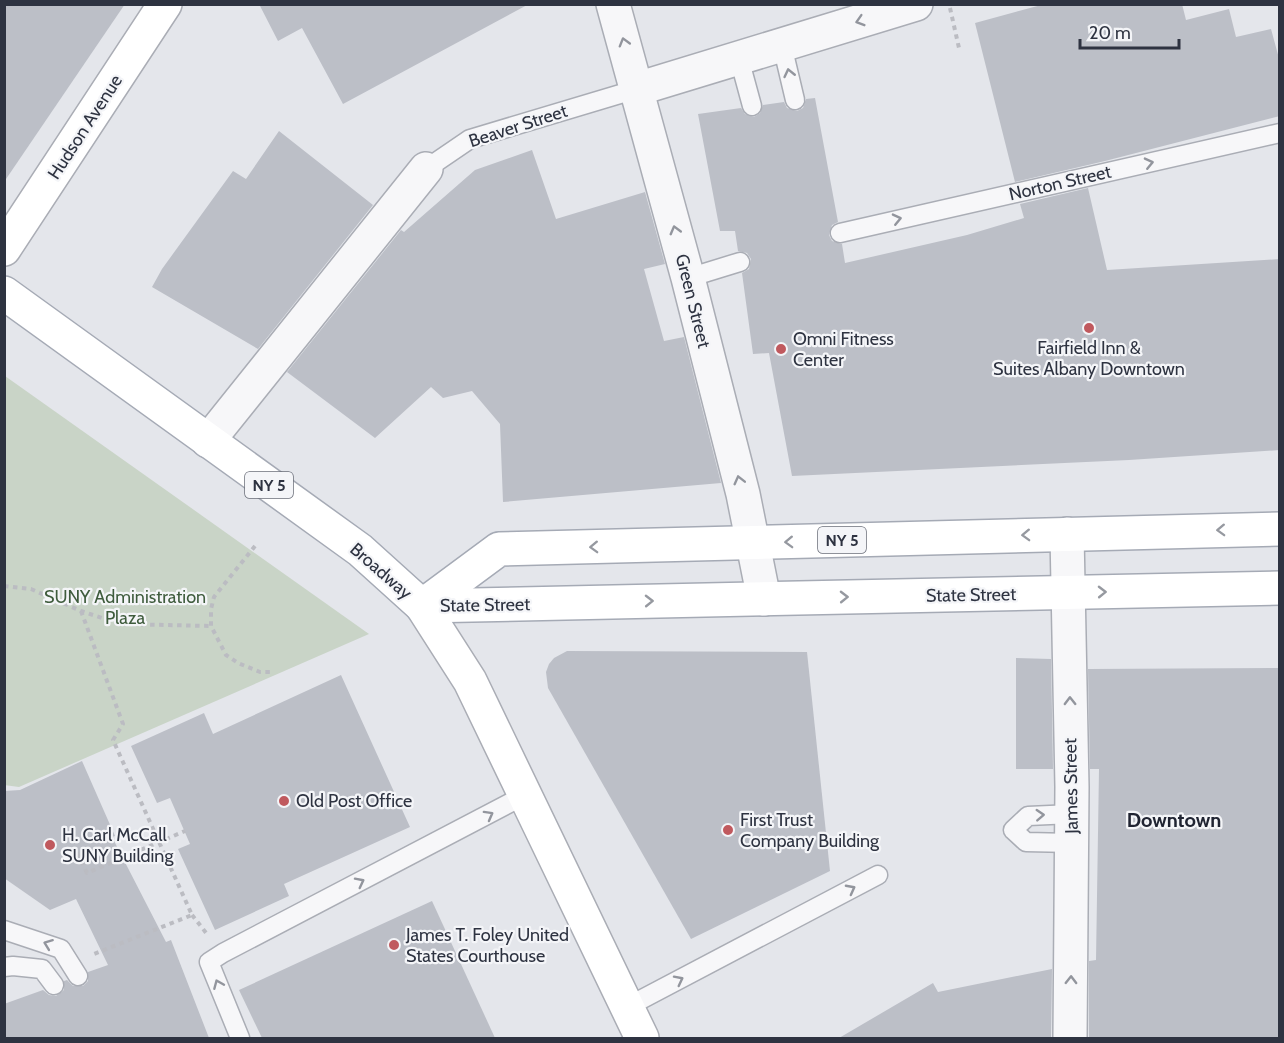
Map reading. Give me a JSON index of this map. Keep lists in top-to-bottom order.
{
  "streets": {
    "main road": [
      "Hudson Avenue",
      "NY 5",
      "Broadway",
      "State Street"
    ],
    "street": ["Beaver Street", "Green Street", "James Street"],
    "lane": ["Norton Street"]
  },
  "crossings": [
    ["Beaver Street", "Green Street"],
    ["Beaver Street", "Broadway"],
    ["Green Street", "State Street"],
    ["Broadway", "State Street"],
    ["State Street", "James Street"]
  ],
  "one_way": ["Norton Street", "Green Street", "James Street"],
  "districts": ["Downtown"],
  "parks": ["SUNY Administration Plaza"],
  "places": [
    "Fairfield Inn & Suites Albany Downtown",
    "Omni Fitness Center",
    "Old Post Office",
    "First Trust Company Building",
    "H. Carl McCall SUNY Building",
    "James T. Foley United States Courthouse"
  ],
  "scale_bar": "20 m"
}
